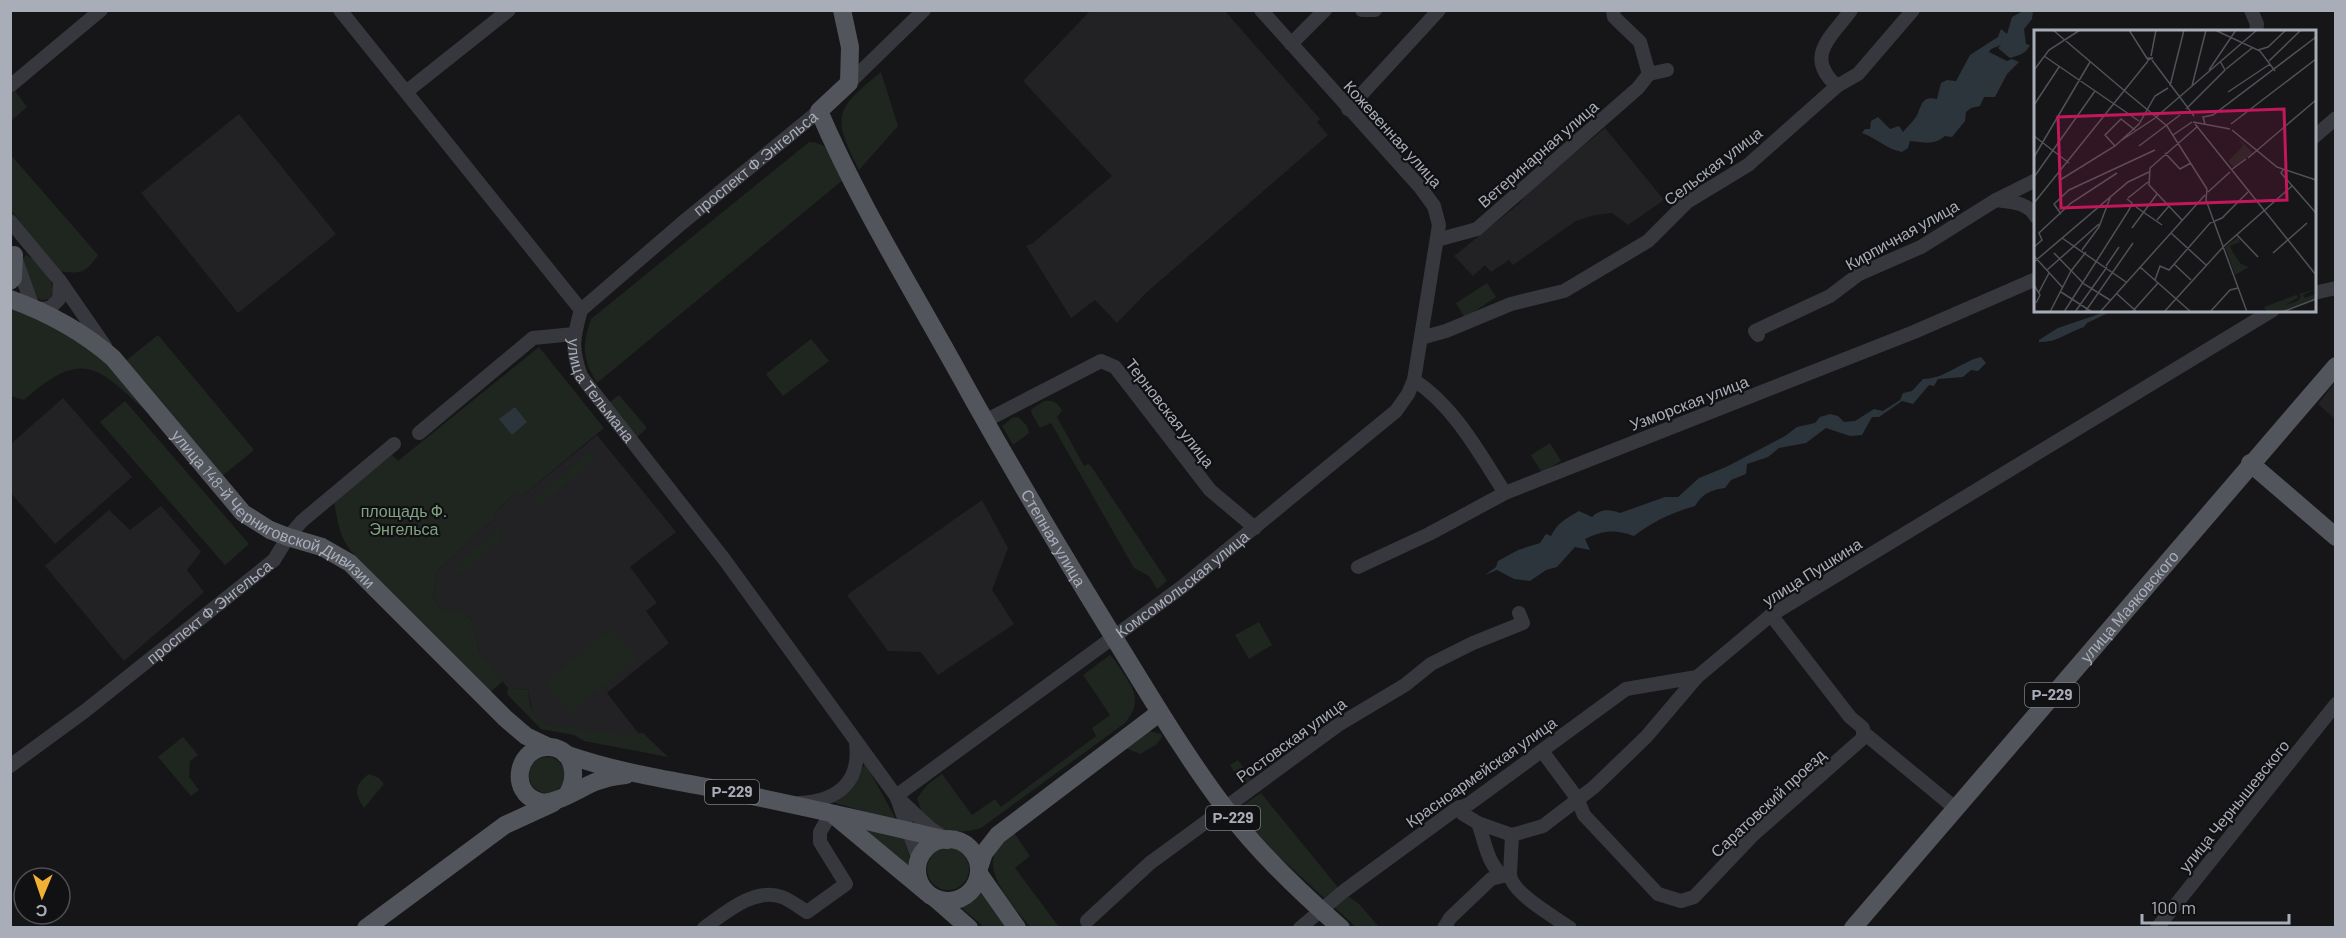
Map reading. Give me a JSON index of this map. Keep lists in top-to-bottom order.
{
  "streets": {
    "main road": [
      "проспект Ф.Энгельса",
      "улица Тельмана",
      "улица 148-й Черниговской Дивизии",
      "Степная улица",
      "улица Маяковского",
      "Р-229"
    ],
    "street": [
      "Кожевенная улица",
      "Ветеринарная улица",
      "Сельская улица",
      "Кирпичная улица",
      "Узморская улица",
      "Терновская улица",
      "улица Пушкина",
      "Комсомольская улица",
      "Ростовская улица",
      "Красноармейская улица",
      "Саратовский проезд",
      "улица Чернышевского"
    ]
  },
  "crossings": [
    ["Кожевенная улица", "Ветеринарная улица"],
    ["Кожевенная улица", "Сельская улица"],
    ["Кожевенная улица", "Комсомольская улица"],
    ["проспект Ф.Энгельса", "улица Тельмана"],
    ["проспект Ф.Энгельса", "улица 148-й Черниговской Дивизии"],
    ["проспект Ф.Энгельса", "Степная улица"],
    ["Сельская улица", "Комсомольская улица"],
    ["улица Тельмана", "Комсомольская улица"],
    ["улица Тельмана", "Р-229"],
    ["Терновская улица", "Степная улица"],
    ["Терновская улица", "Комсомольская улица"],
    ["улица 148-й Черниговской Дивизии", "Р-229"],
    ["Степная улица", "Комсомольская улица"],
    ["Степная улица", "Р-229"],
    ["Степная улица", "Ростовская улица"],
    ["Степная улица", "Красноармейская улица"],
    ["улица Пушкина", "Красноармейская улица"],
    ["улица Пушкина", "Саратовский проезд"],
    ["Красноармейская улица", "Саратовский проезд"]
  ],
  "parks": ["площадь Ф. Энгельса"],
  "scale_bar": "100 m",
  "north": "bottom"
}
